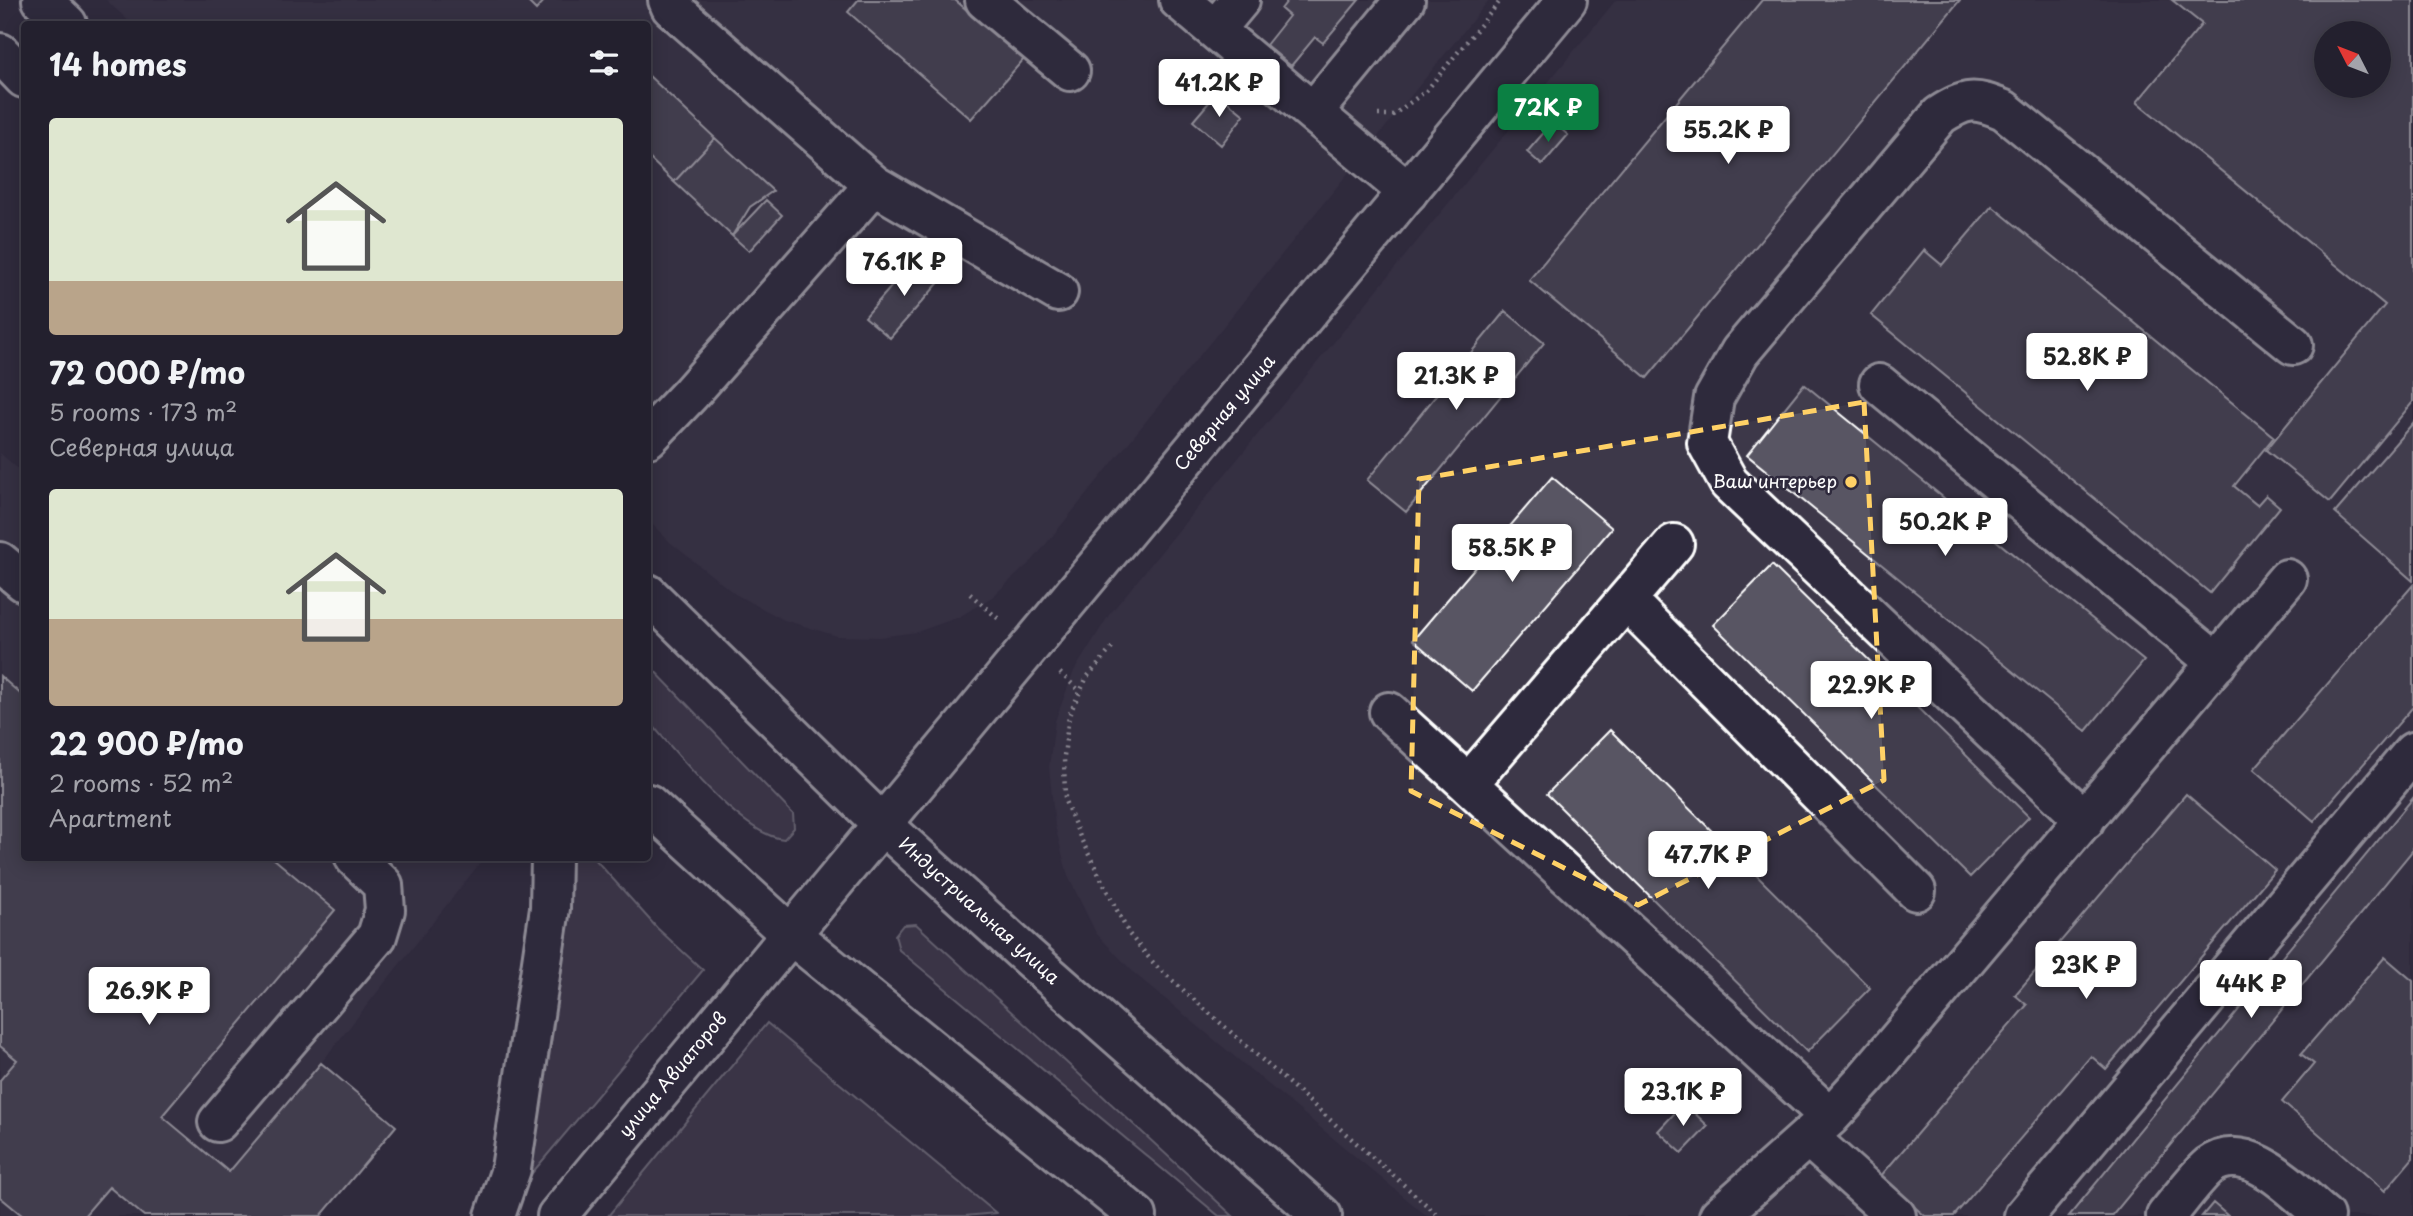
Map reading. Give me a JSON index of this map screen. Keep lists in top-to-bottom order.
{
  "streets": {
    "main road": ["Северная улица", "Индустриальная улица", "улица Авиаторов"]
  },
  "crossings": [
    ["Северная улица", "Индустриальная улица"],
    ["Северная улица", "улица Авиаторов"]
  ],
  "places": ["Ваш интерьер"],
  "north": "top left",
  "page": {
    "heading": "14 homes",
    "price": [
      "41.2K ₽",
      "72K ₽",
      "55.2K ₽",
      "76.1K ₽",
      "52.8K ₽",
      "21.3K ₽",
      "50.2K ₽",
      "58.5K ₽",
      "22.9K ₽",
      "47.7K ₽",
      "23K ₽",
      "44K ₽",
      "26.9K ₽",
      "23.1K ₽"
    ],
    "list": [
      {
        "name": "72 000 ₽/mo",
        "note": "5 rooms · 173 m² · Северная улица"
      },
      {
        "name": "22 900 ₽/mo",
        "note": "2 rooms · 52 m² · Apartment"
      }
    ]
  }
}
